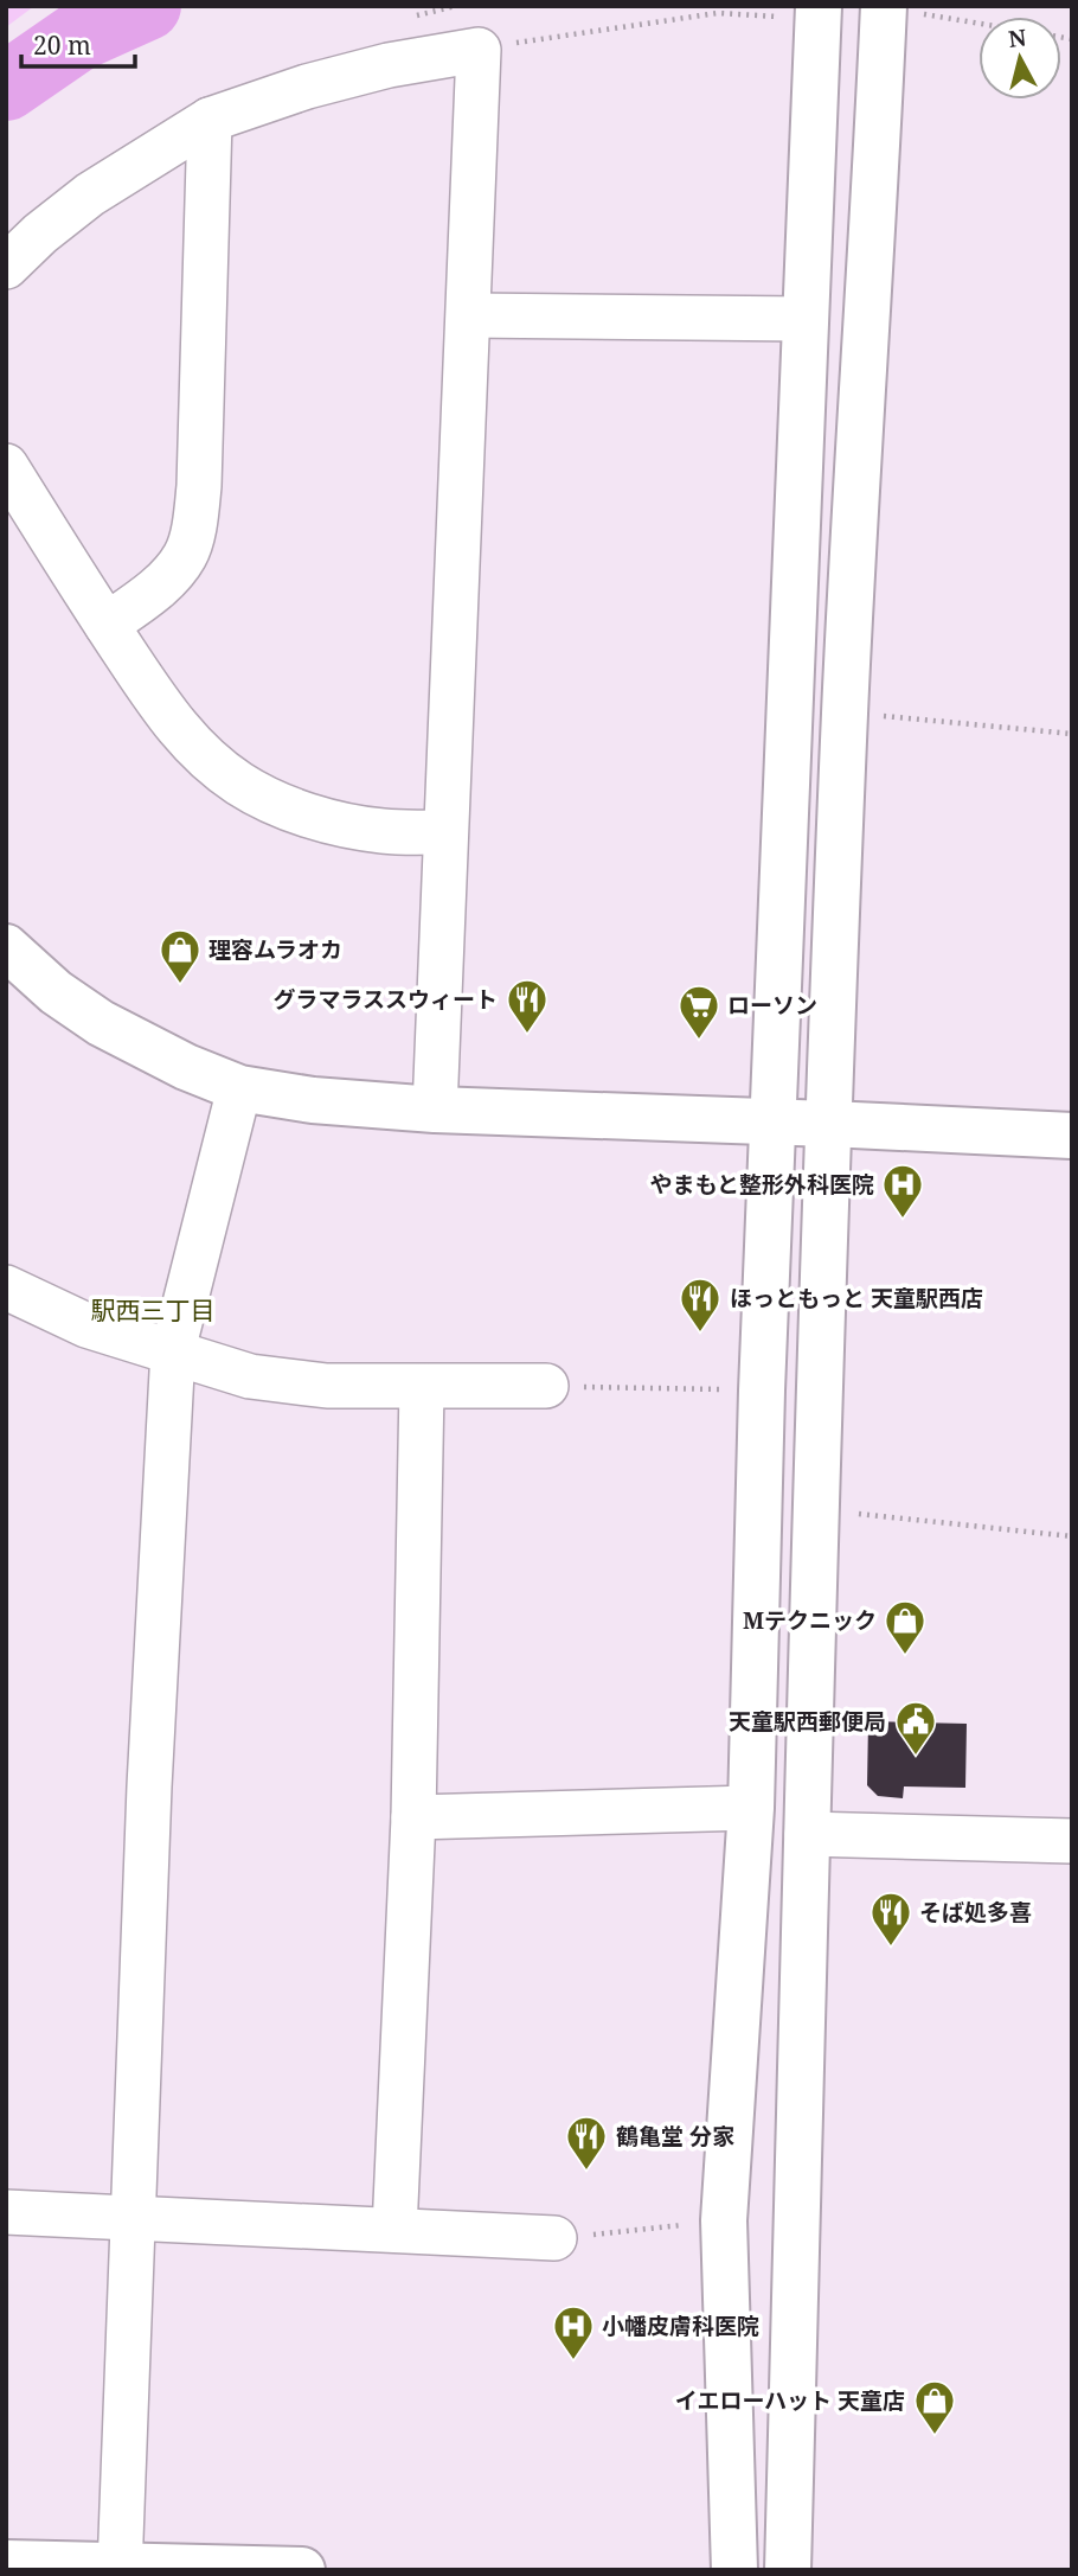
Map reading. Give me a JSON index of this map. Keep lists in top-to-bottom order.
{
  "districts": ["駅西三丁目"],
  "places": {
    "shop": ["理容ムラオカ", "Mテクニック", "イエローハット 天童店"],
    "restaurant": [
      "グラマラススウィート",
      "ほっともっと 天童駅西店",
      "そば処多喜",
      "鶴亀堂 分家"
    ],
    "supermarket": ["ローソン"],
    "hospital": ["やまもと整形外科医院", "小幡皮膚科医院"],
    "public building": ["天童駅西郵便局"]
  },
  "scale_bar": "20 m",
  "north": "top"
}
